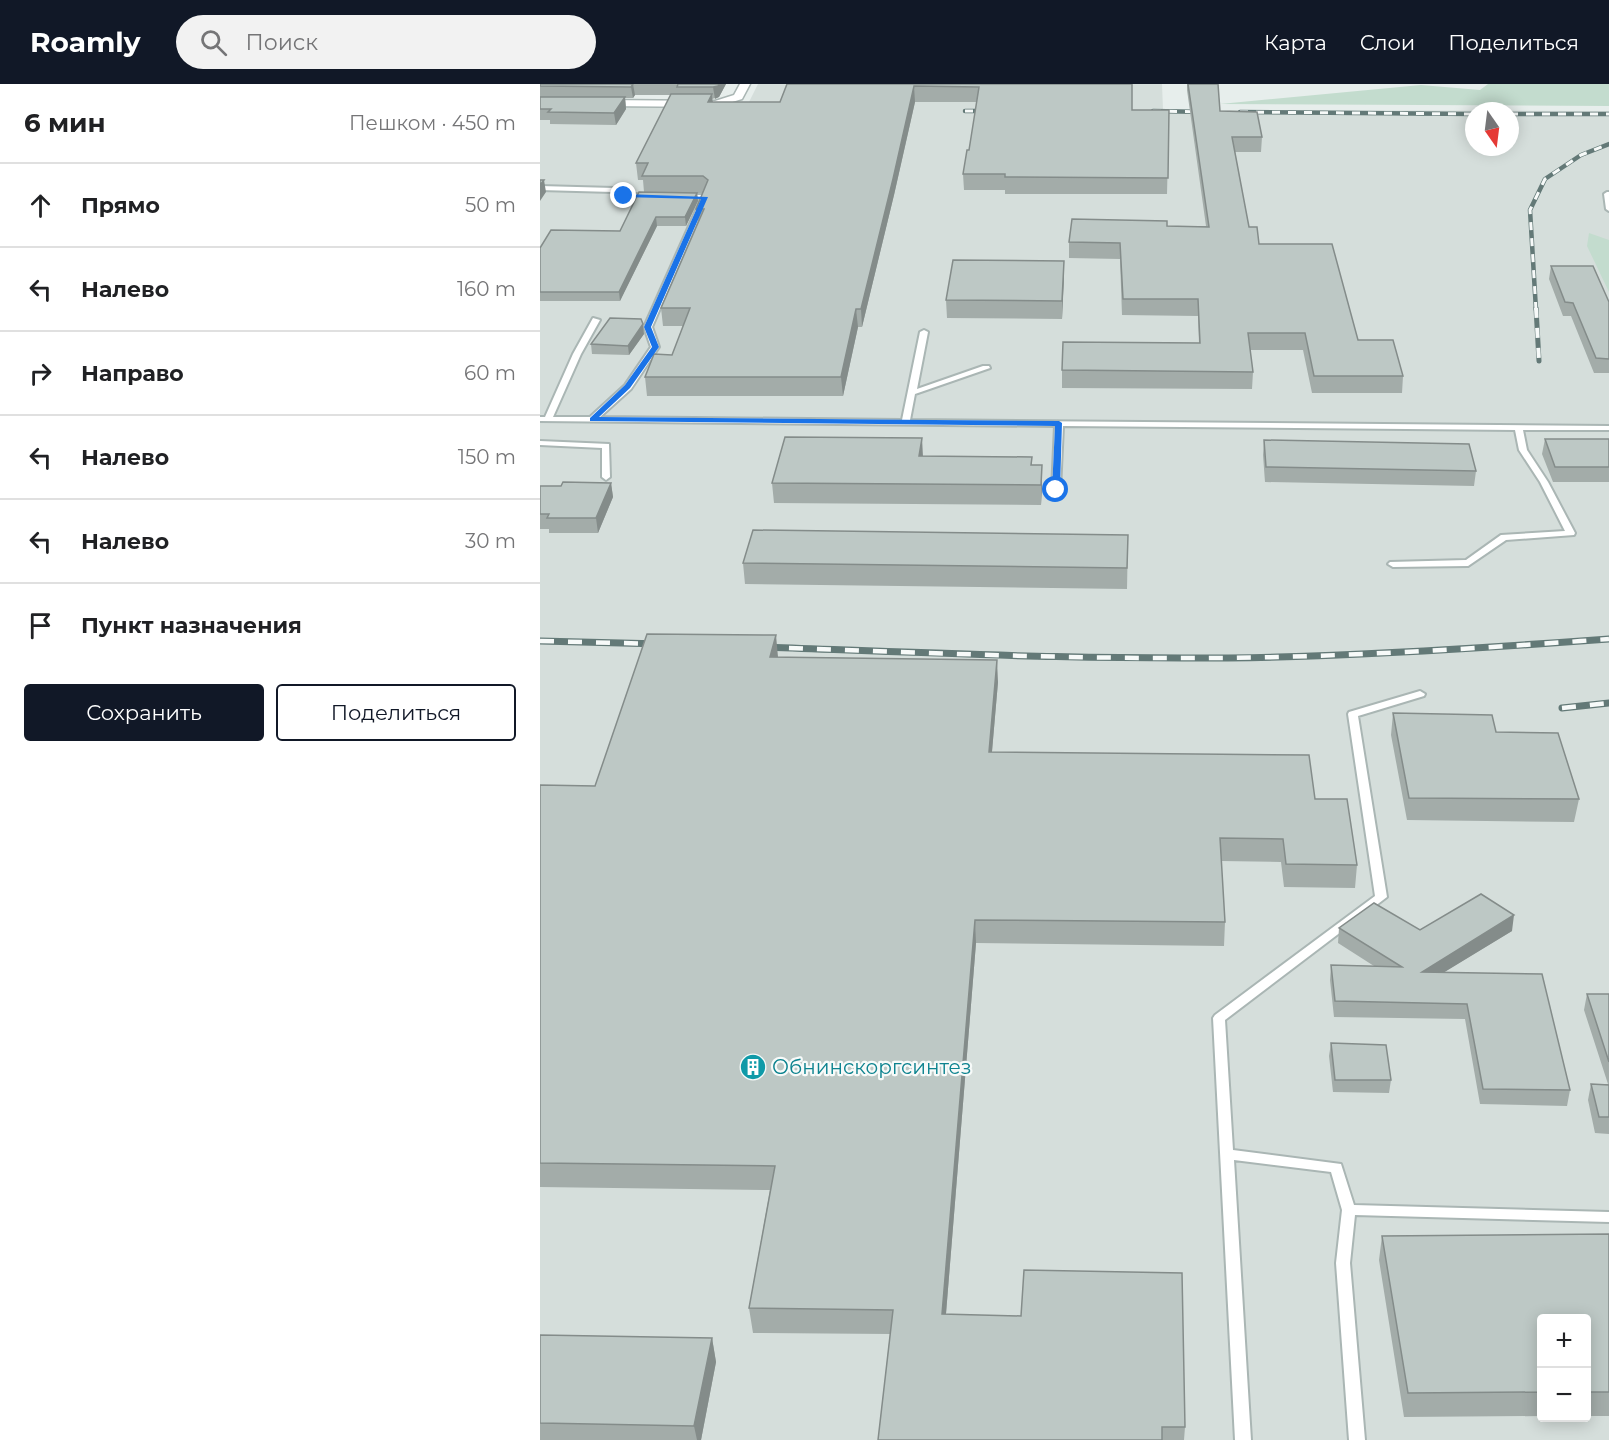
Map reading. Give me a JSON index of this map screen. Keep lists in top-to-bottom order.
{
  "places": {
    "building": ["Обнинскоргсинтез"]
  },
  "north": "bottom",
  "page": {
    "header": "Roamly",
    "search": "Поиск",
    "nav": ["Карта", "Слои", "Поделиться"],
    "heading": ["6 мин", "Пешком · 450 m"],
    "list": [
      ["Прямо", "50 m"],
      ["Налево", "160 m"],
      ["Направо", "60 m"],
      ["Налево", "150 m"],
      ["Налево", "30 m"],
      "Пункт назначения"
    ],
    "buttons": ["Сохранить", "Поделиться"],
    "map_buttons": ["+", "−"]
  }
}
